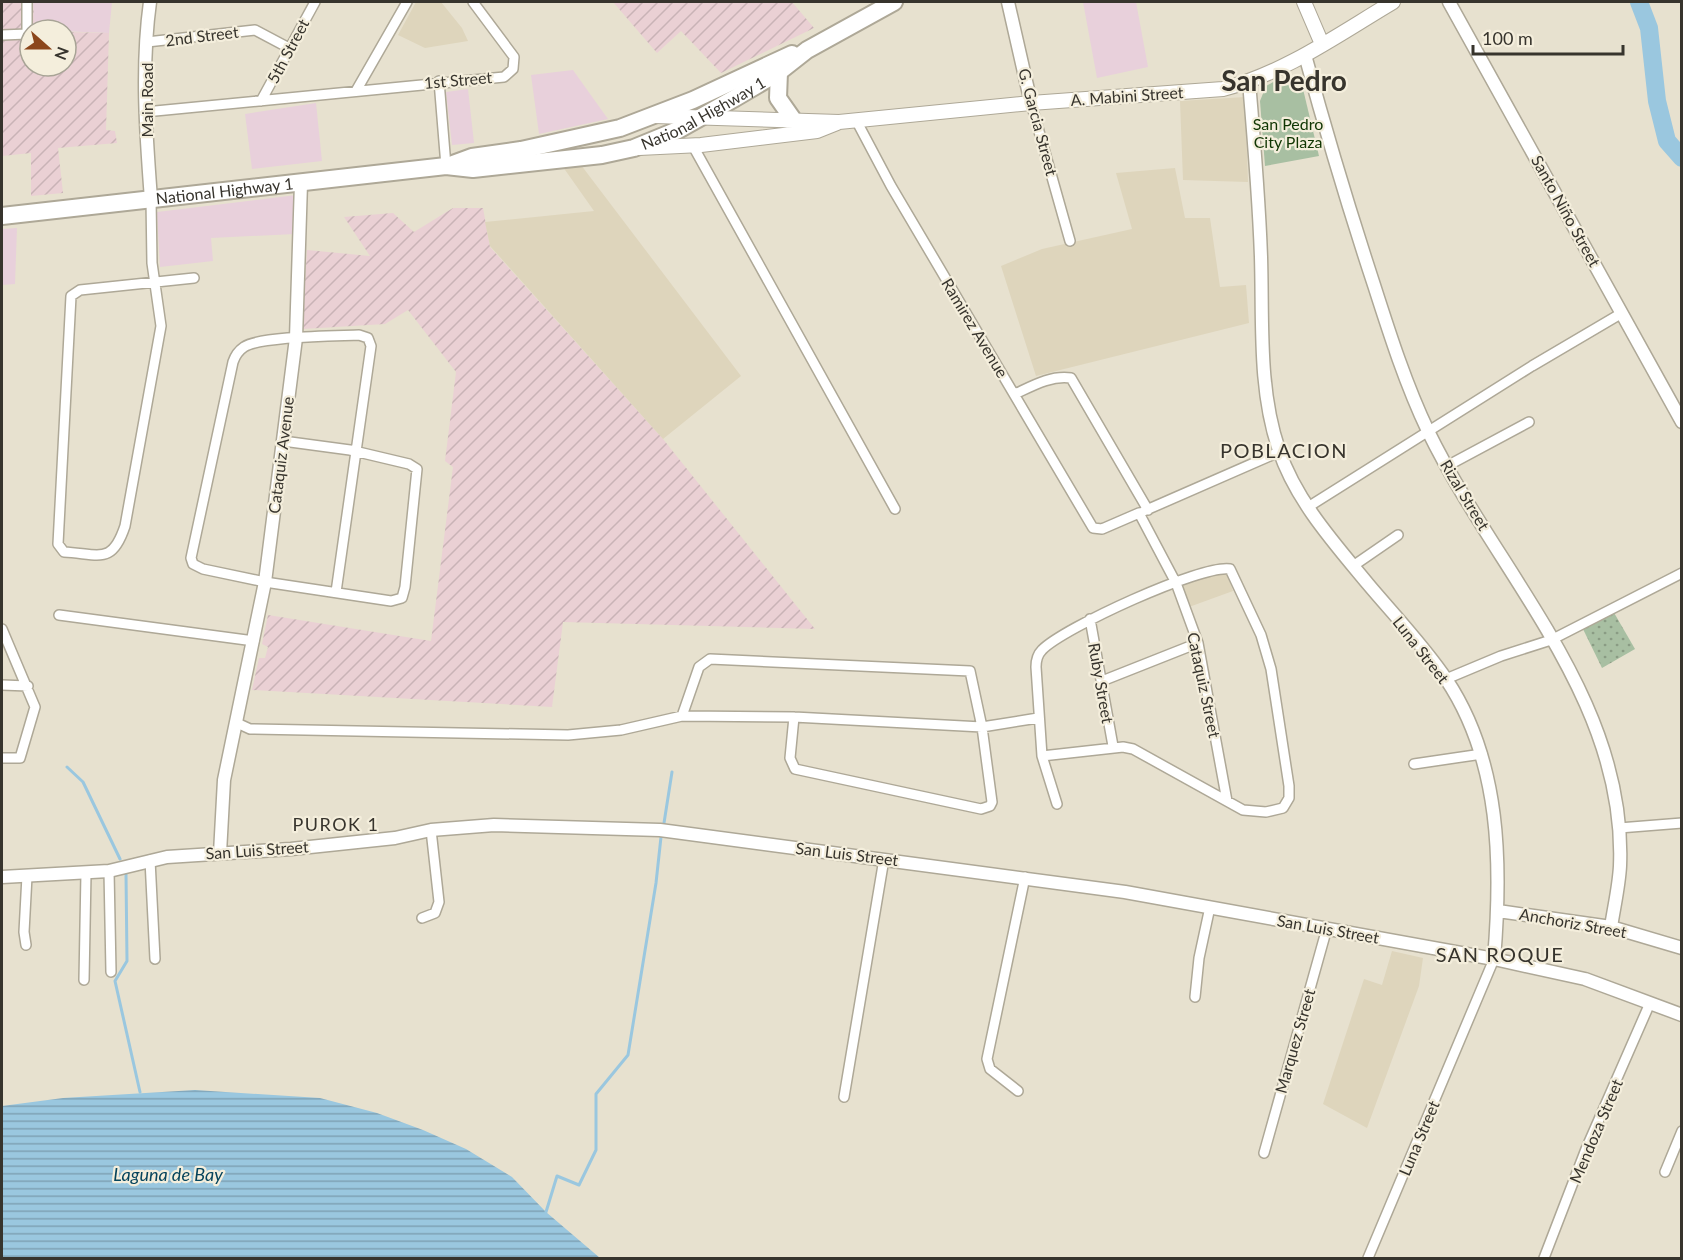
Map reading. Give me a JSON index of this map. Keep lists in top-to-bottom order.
{
  "streets": {
    "highway": ["National Highway 1"],
    "main road": ["A. Mabini Street"],
    "street": [
      "2nd Street",
      "5th Street",
      "1st Street",
      "Main Road",
      "G. Garcia Street",
      "Santo Niño Street",
      "Ramirez Avenue",
      "Cataquiz Avenue",
      "Rizal Street",
      "Luna Street",
      "Ruby Street",
      "Cataquiz Street",
      "San Luis Street",
      "Anchoriz Street",
      "Marquez Street",
      "Mendoza Street"
    ]
  },
  "crossings": [
    ["2nd Street", "5th Street"],
    ["2nd Street", "Main Road"],
    ["5th Street", "1st Street"],
    ["1st Street", "Main Road"],
    ["A. Mabini Street", "National Highway 1"],
    ["A. Mabini Street", "G. Garcia Street"],
    ["A. Mabini Street", "Ramirez Avenue"],
    ["A. Mabini Street", "Rizal Street"],
    ["A. Mabini Street", "Luna Street"],
    ["Main Road", "National Highway 1"],
    ["National Highway 1", "Cataquiz Avenue"],
    ["Ramirez Avenue", "Cataquiz Street"],
    ["Cataquiz Avenue", "San Luis Street"],
    ["Rizal Street", "Anchoriz Street"],
    ["Luna Street", "San Luis Street"],
    ["Luna Street", "Anchoriz Street"],
    ["San Luis Street", "Marquez Street"],
    ["San Luis Street", "Mendoza Street"]
  ],
  "districts": [
    "San Pedro",
    "POBLACION",
    "PUROK 1",
    "SAN ROQUE"
  ],
  "water": ["Laguna de Bay"],
  "parks": ["San Pedro City Plaza"],
  "scale_bar": "100 m",
  "north": "right"
}
